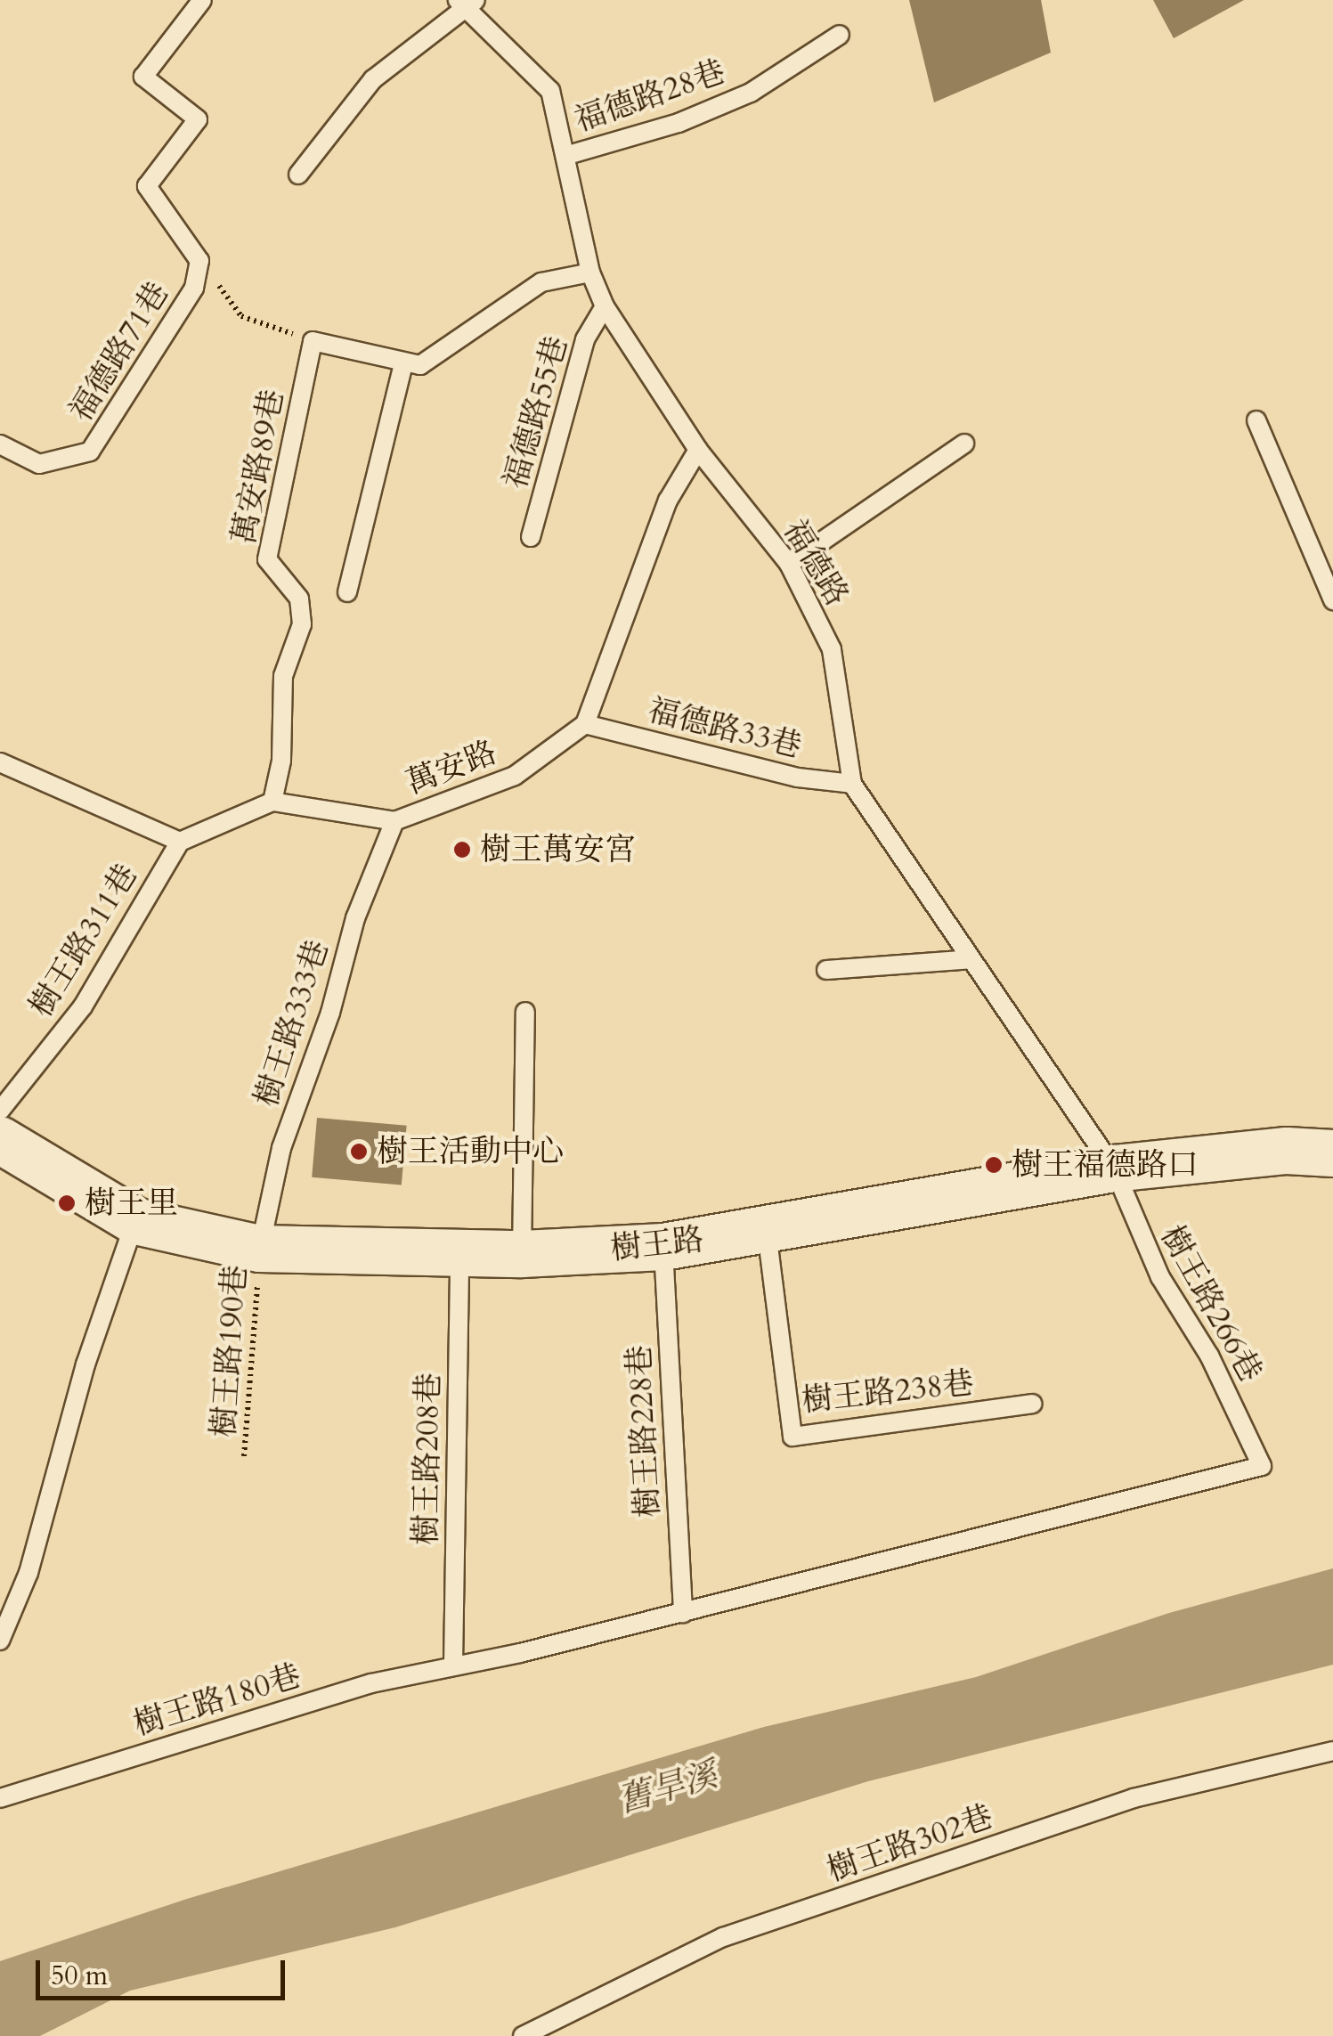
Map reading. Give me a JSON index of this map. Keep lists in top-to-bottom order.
{
  "streets": {
    "street": ["樹王路"],
    "lane": [
      "福德路28巷",
      "福德路71巷",
      "福德路55巷",
      "萬安路89巷",
      "福德路",
      "福德路33巷",
      "萬安路",
      "樹王路311巷",
      "樹王路333巷",
      "樹王路266巷",
      "樹王路238巷",
      "樹王路228巷",
      "樹王路208巷",
      "樹王路180巷",
      "樹王路302巷"
    ],
    "path": ["樹王路190巷"]
  },
  "crossings": [
    ["福德路28巷", "福德路"],
    ["福德路55巷", "福德路"],
    ["萬安路89巷", "萬安路"],
    ["福德路", "福德路33巷"],
    ["福德路", "樹王路"],
    ["福德路", "樹王路266巷"],
    ["福德路33巷", "萬安路"],
    ["萬安路", "樹王路333巷"],
    ["樹王路333巷", "樹王路"],
    ["樹王路333巷", "樹王路190巷"],
    ["樹王路", "樹王路266巷"],
    ["樹王路", "樹王路190巷"],
    ["樹王路", "樹王路238巷"],
    ["樹王路", "樹王路228巷"],
    ["樹王路", "樹王路208巷"],
    ["樹王路266巷", "樹王路180巷"],
    ["樹王路228巷", "樹王路180巷"],
    ["樹王路208巷", "樹王路180巷"]
  ],
  "water": ["舊旱溪"],
  "places": [
    "樹王萬安宮",
    "樹王活動中心",
    "樹王福德路口",
    "樹王里"
  ],
  "scale_bar": "50 m"
}
